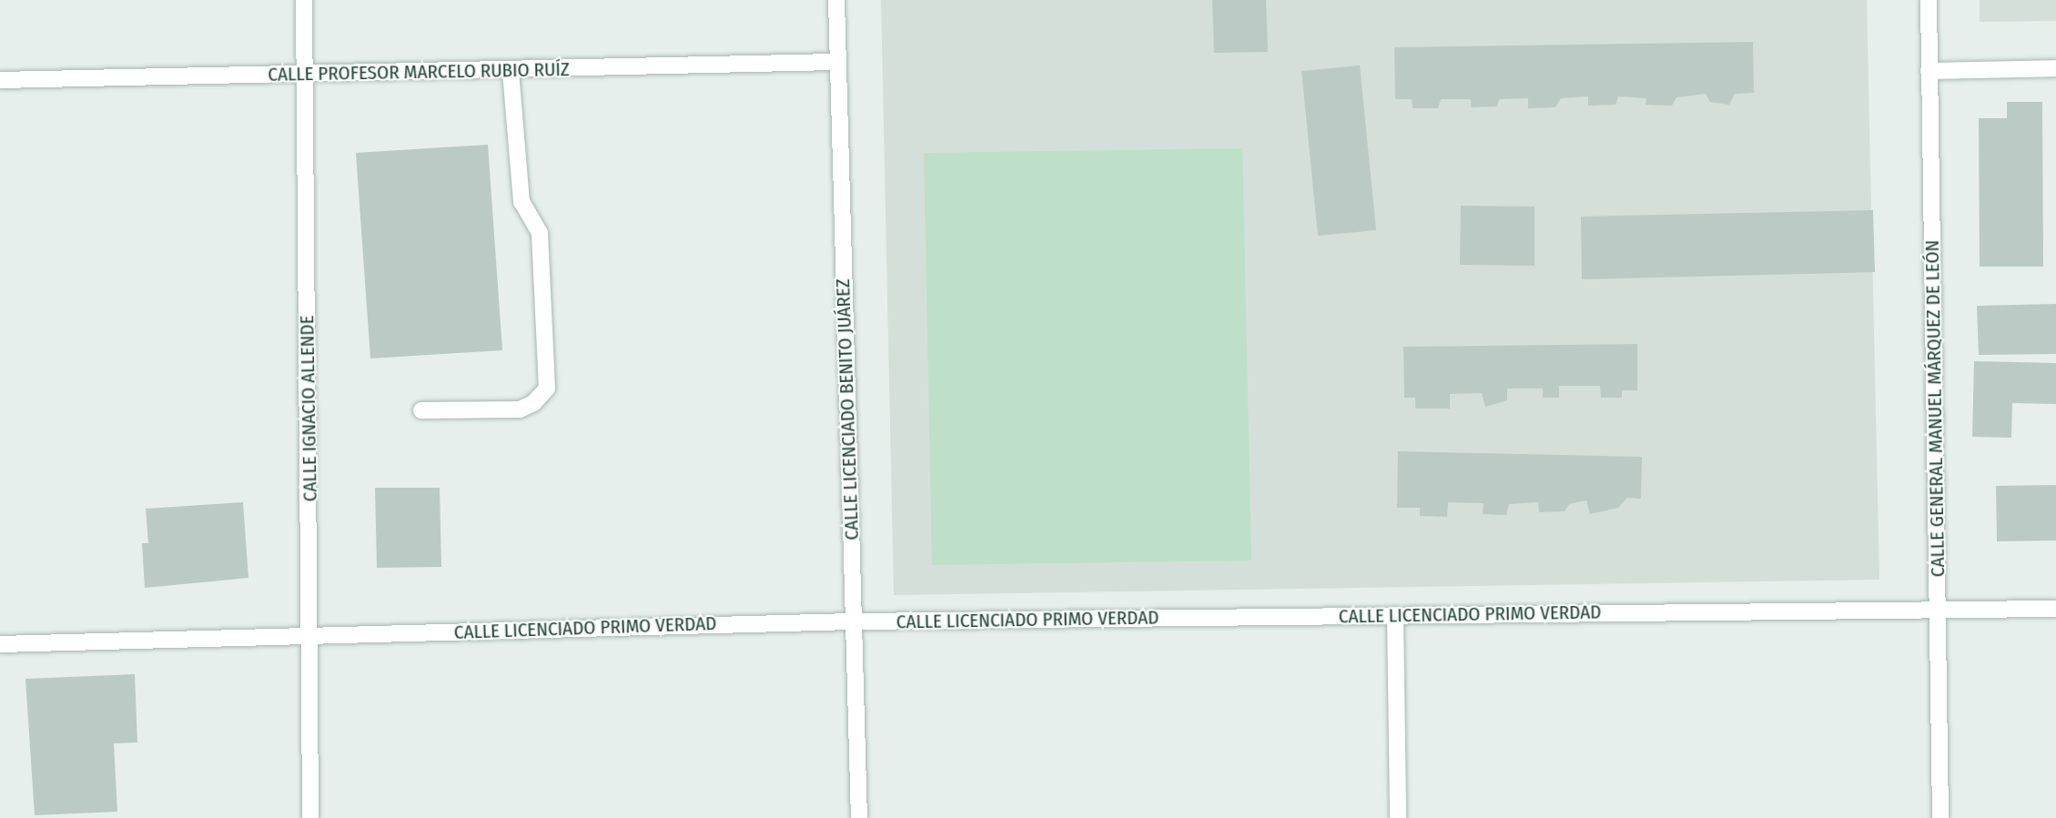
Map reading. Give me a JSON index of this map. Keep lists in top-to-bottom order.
{
  "streets": {
    "street": [
      "CALLE PROFESOR MARCELO RUBIO RUÍZ",
      "CALLE IGNACIO ALLENDE",
      "CALLE GENERAL MANUEL MÁRQUEZ DE LEÓN",
      "CALLE LICENCIADO BENITO JUÁREZ",
      "CALLE LICENCIADO PRIMO VERDAD"
    ]
  },
  "crossings": [
    ["CALLE PROFESOR MARCELO RUBIO RUÍZ", "CALLE IGNACIO ALLENDE"],
    ["CALLE PROFESOR MARCELO RUBIO RUÍZ", "CALLE LICENCIADO BENITO JUÁREZ"],
    ["CALLE IGNACIO ALLENDE", "CALLE LICENCIADO PRIMO VERDAD"],
    ["CALLE GENERAL MANUEL MÁRQUEZ DE LEÓN", "CALLE LICENCIADO PRIMO VERDAD"],
    ["CALLE LICENCIADO BENITO JUÁREZ", "CALLE LICENCIADO PRIMO VERDAD"]
  ]
}
